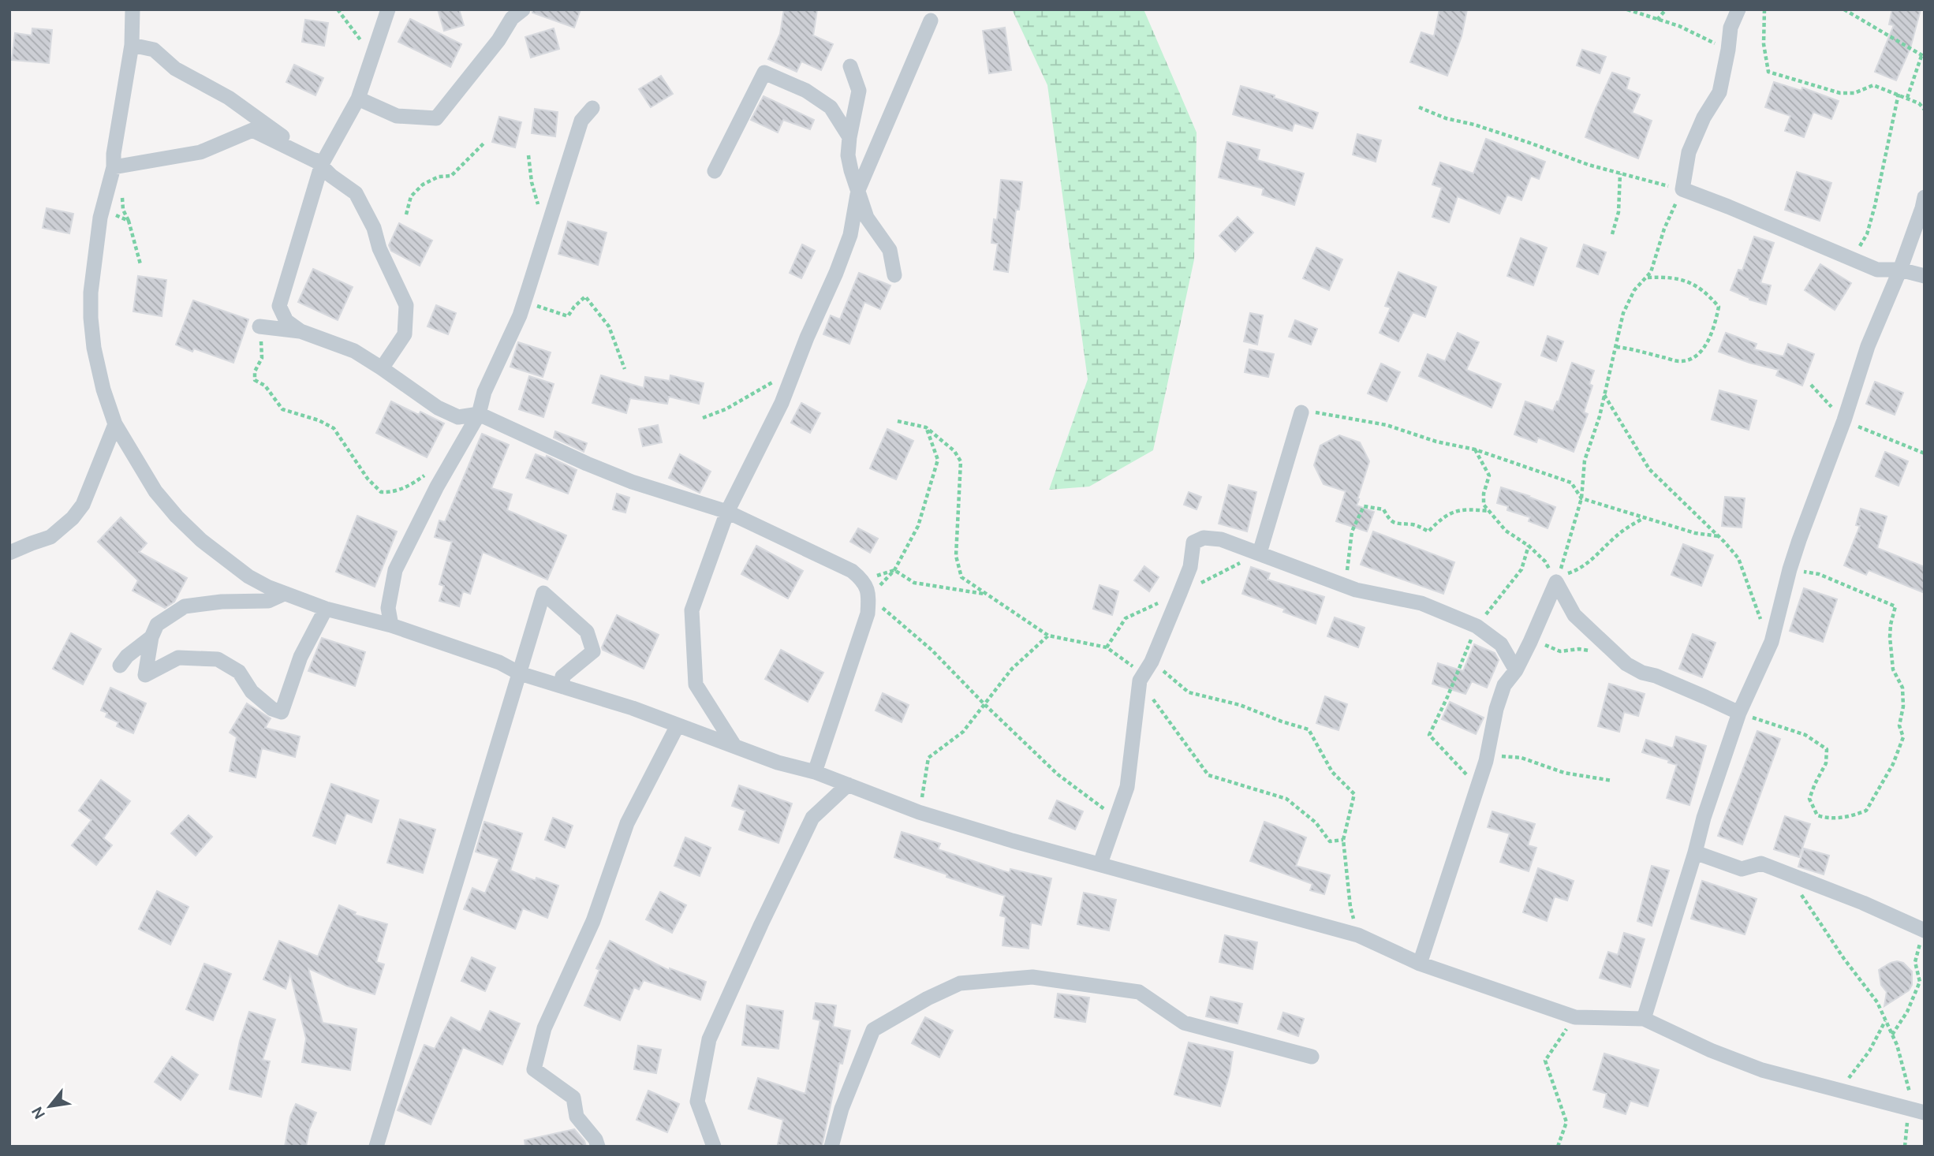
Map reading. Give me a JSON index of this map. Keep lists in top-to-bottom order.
{
  "north": "bottom left"
}
